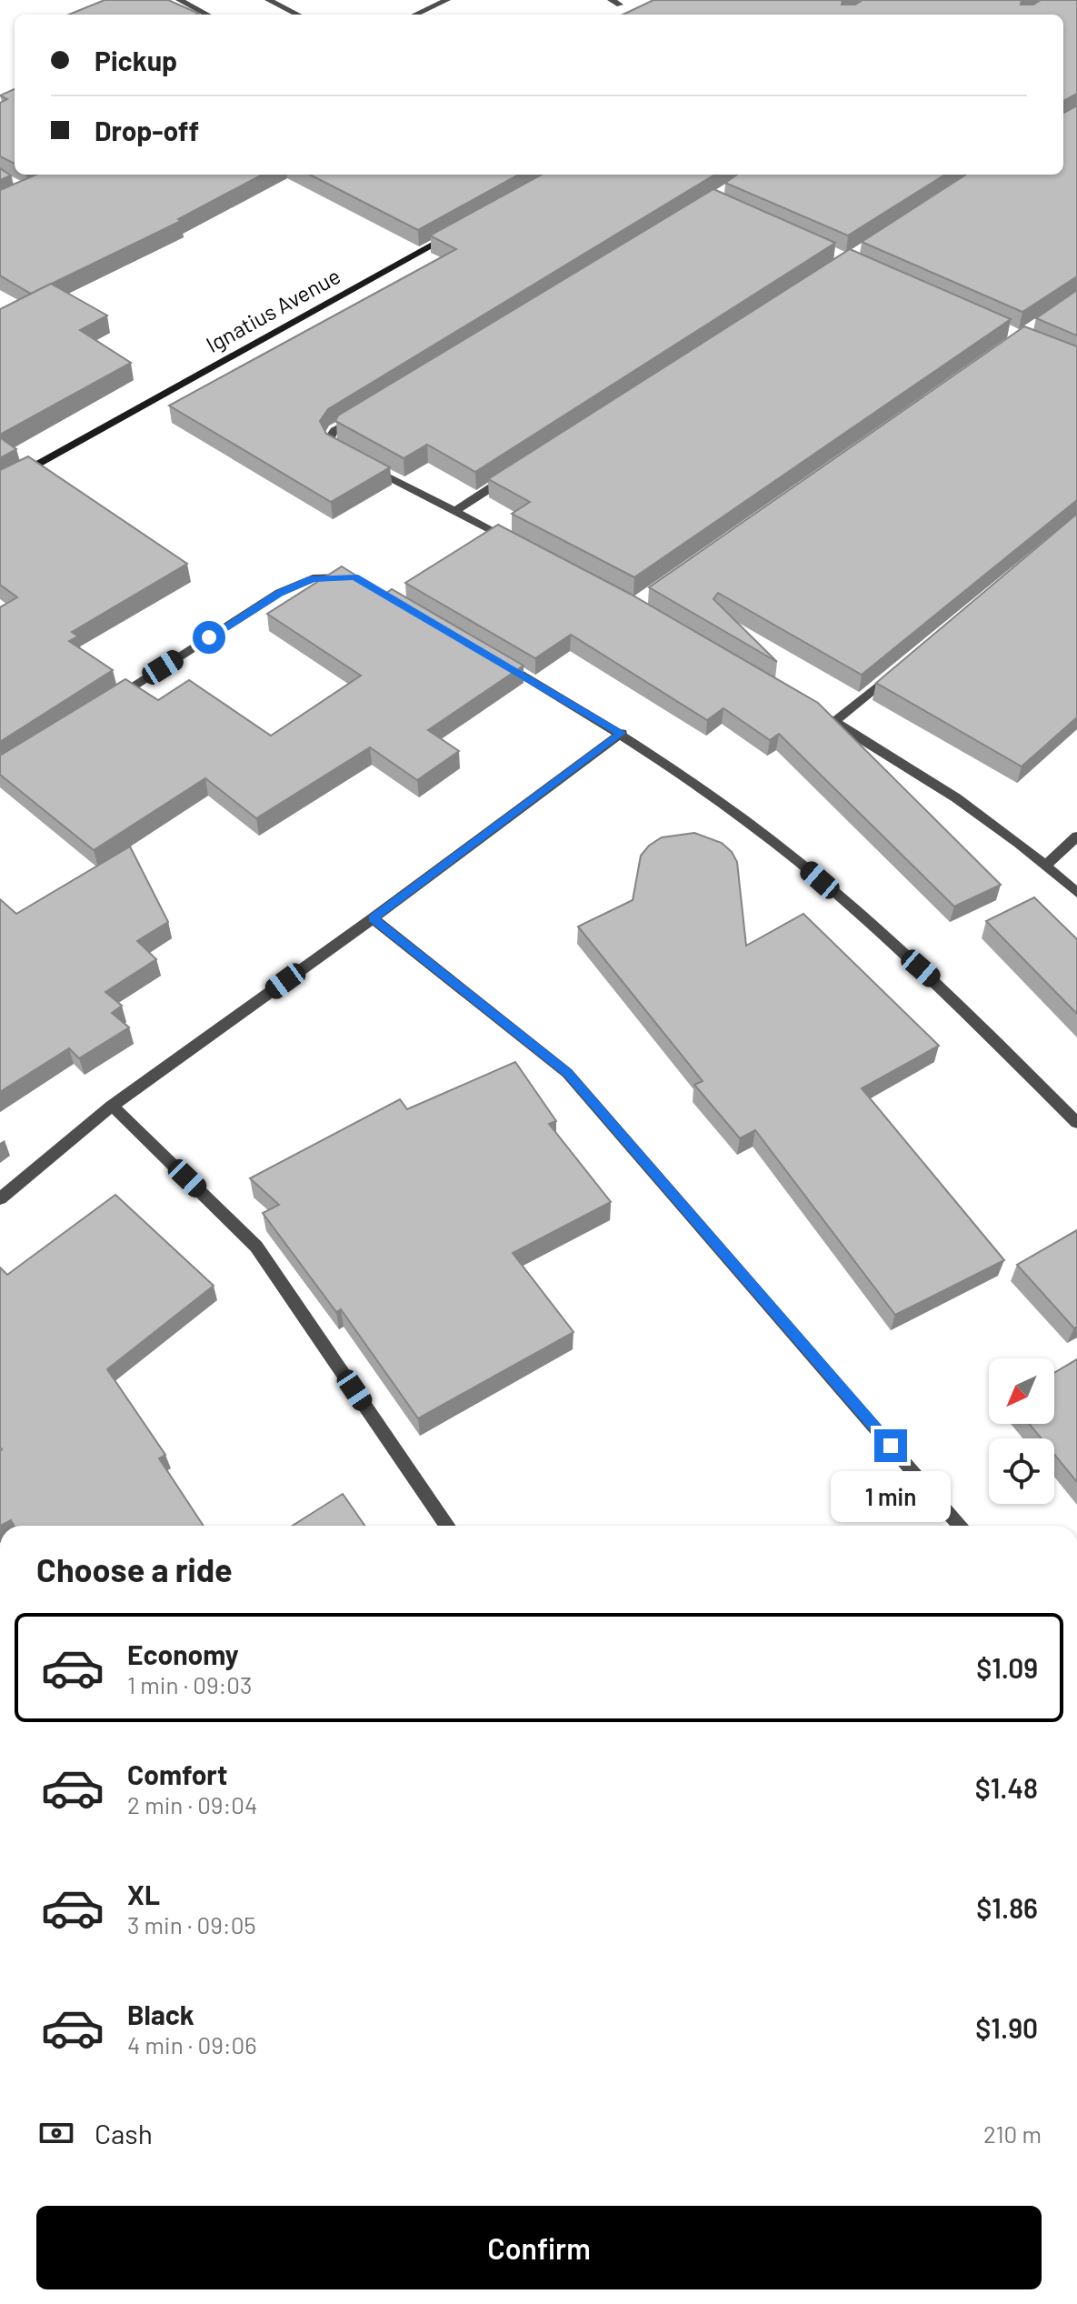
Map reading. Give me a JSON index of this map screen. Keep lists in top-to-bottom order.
{
  "streets": {
    "street": ["Ignatius Avenue"]
  },
  "north": "bottom left",
  "page": {
    "banner": ["Pickup", "Drop-off"],
    "bubble": "1 min",
    "heading": "Choose a ride",
    "list": [
      {
        "name": "Economy",
        "note": "1 min · 09:03",
        "value": "$1.09"
      },
      {
        "name": "Comfort",
        "note": "2 min · 09:04",
        "value": "$1.48"
      },
      {
        "name": "XL",
        "note": "3 min · 09:05",
        "value": "$1.86"
      },
      {
        "name": "Black",
        "note": "4 min · 09:06",
        "value": "$1.90"
      }
    ],
    "pay": ["Cash", "210 m"],
    "buttons": "Confirm"
  }
}
